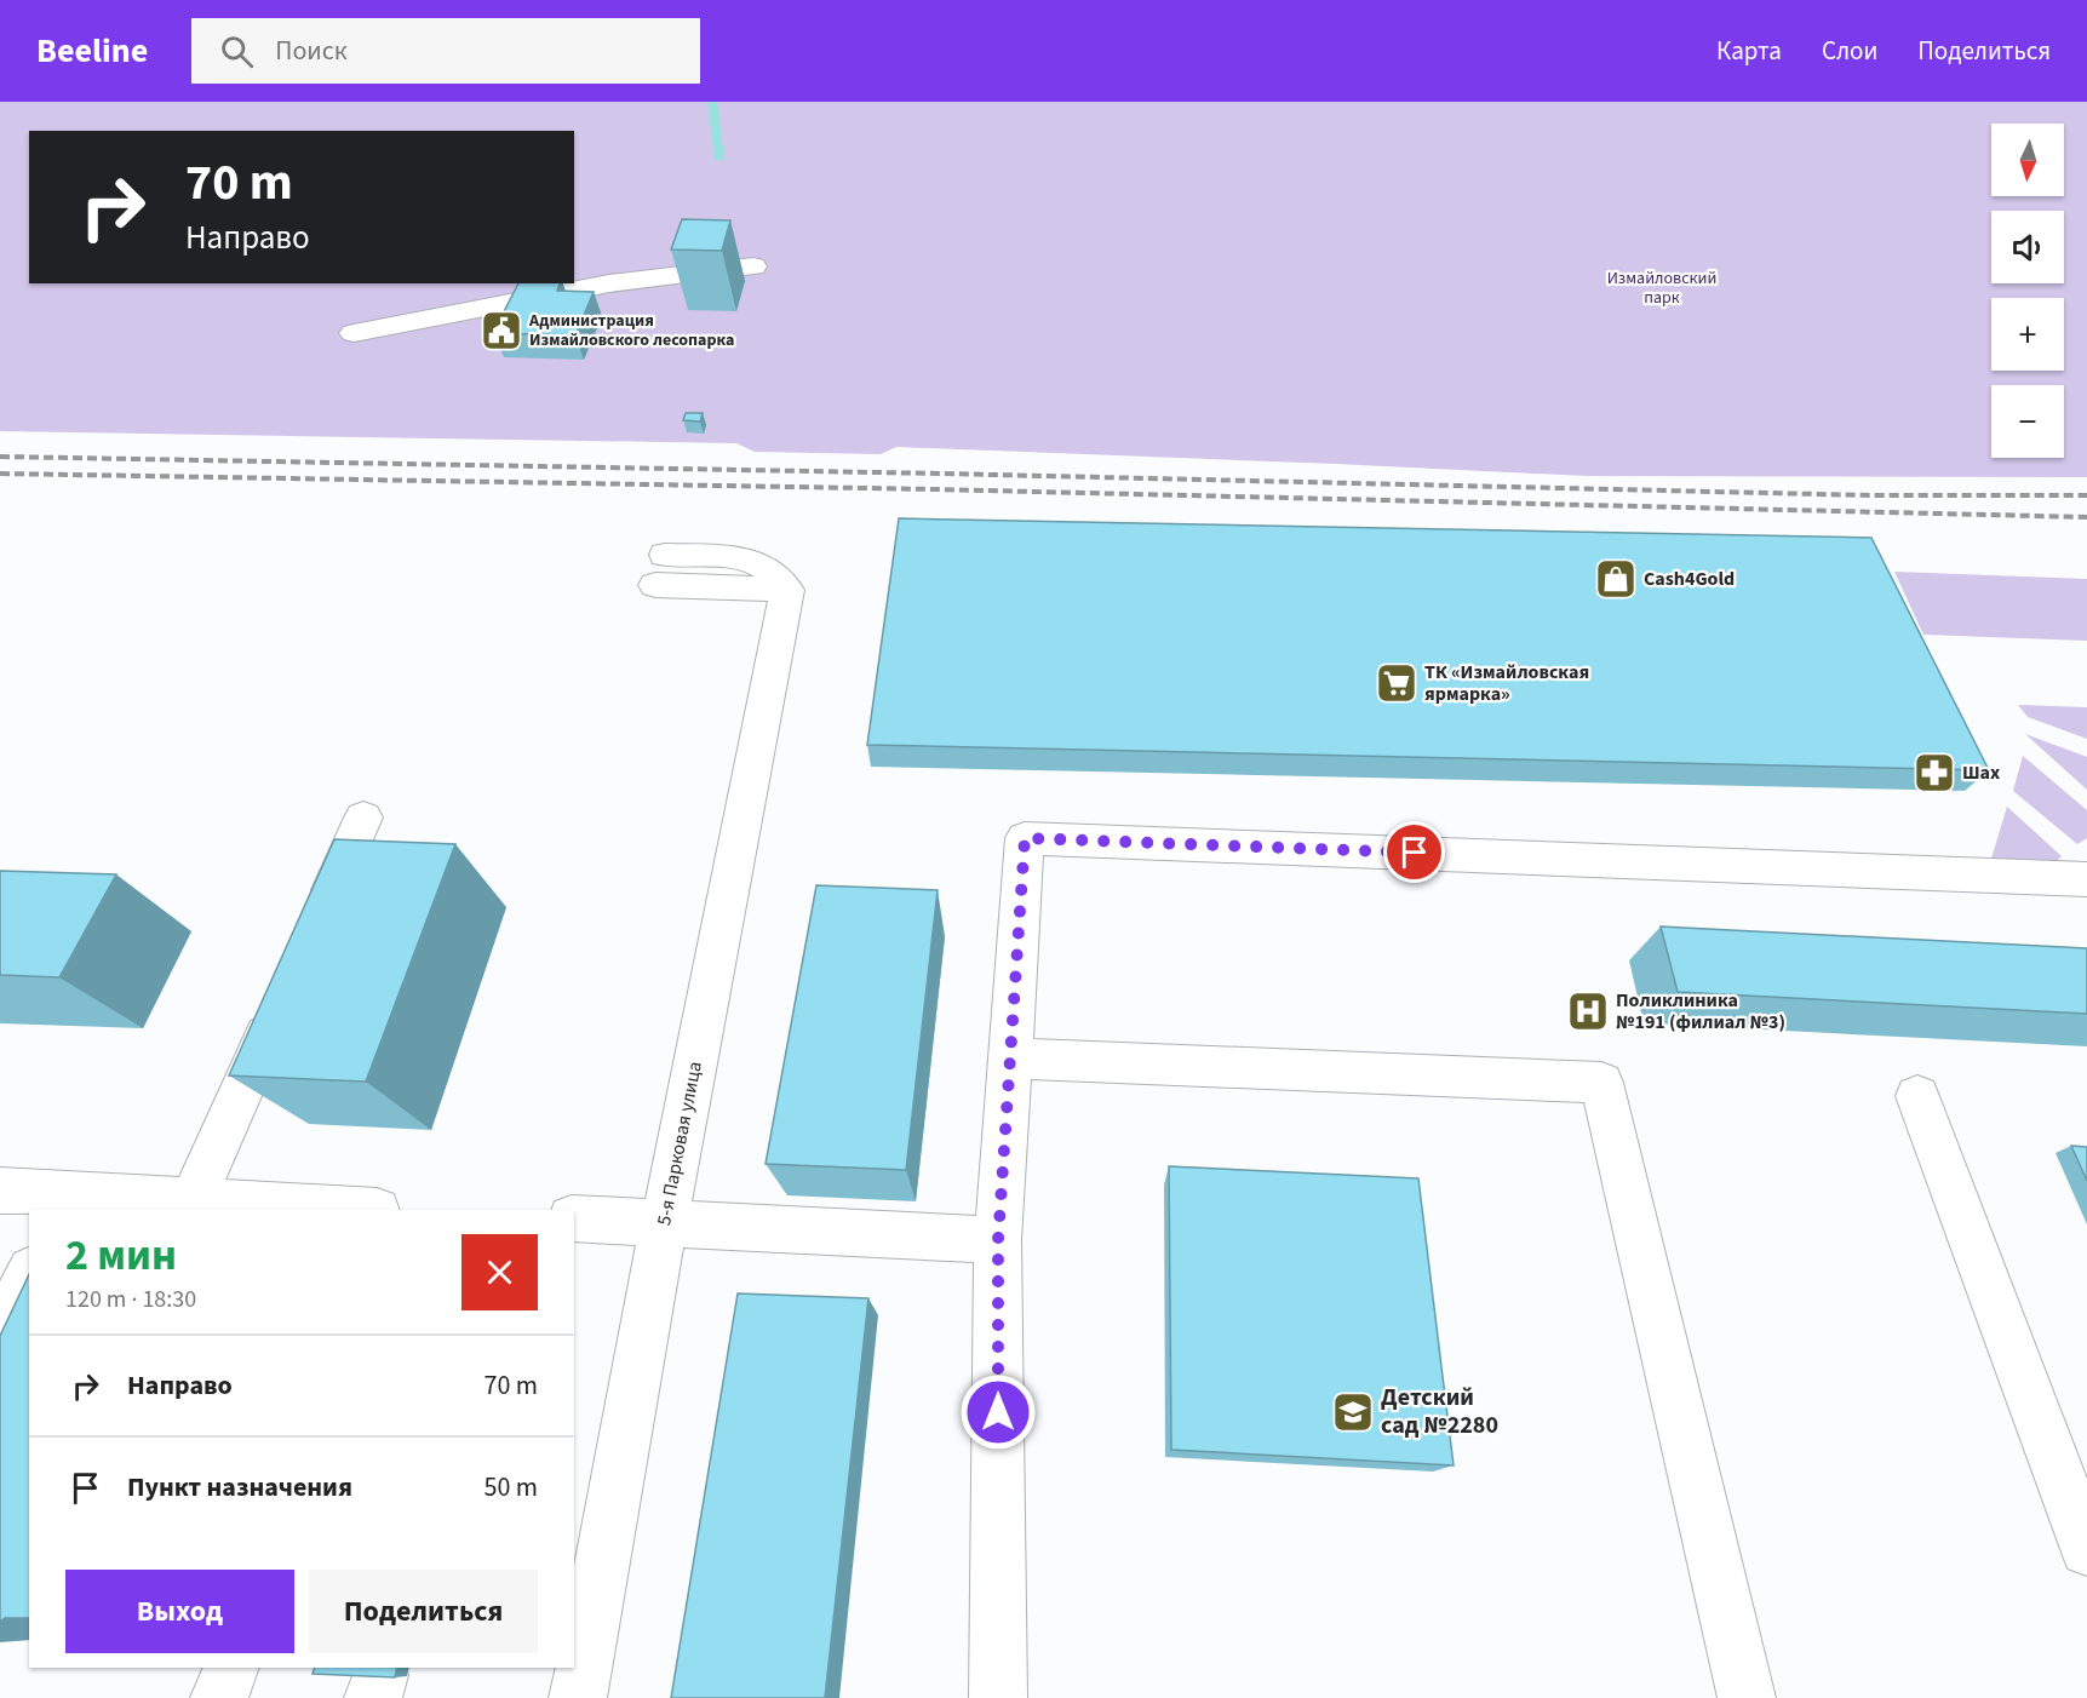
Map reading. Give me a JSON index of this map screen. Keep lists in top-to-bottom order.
{
  "streets": {
    "street": ["5-я Парковая улица"]
  },
  "parks": ["Измайловский парк"],
  "places": {
    "public building": ["Администрация Измайловского лесопарка"],
    "shop": ["Cash4Gold"],
    "supermarket": ["ТК «Измайловская ярмарка»"],
    "pharmacy": ["Шах"],
    "hospital": ["Поликлиника №191 (филиал №3)"],
    "school or university": ["Детский сад №2280"]
  },
  "north": "bottom",
  "page": {
    "header": "Beeline",
    "search": "Поиск",
    "nav": ["Карта", "Слои", "Поделиться"],
    "map_buttons": ["+", "−"],
    "turn": ["70 m", "Направо"],
    "heading": ["2 мин", "120 m · 18:30"],
    "list": [
      {
        "name": "Направо",
        "value": "70 m"
      },
      {
        "name": "Пункт назначения",
        "value": "50 m"
      }
    ],
    "buttons": ["Выход", "Поделиться"]
  }
}
